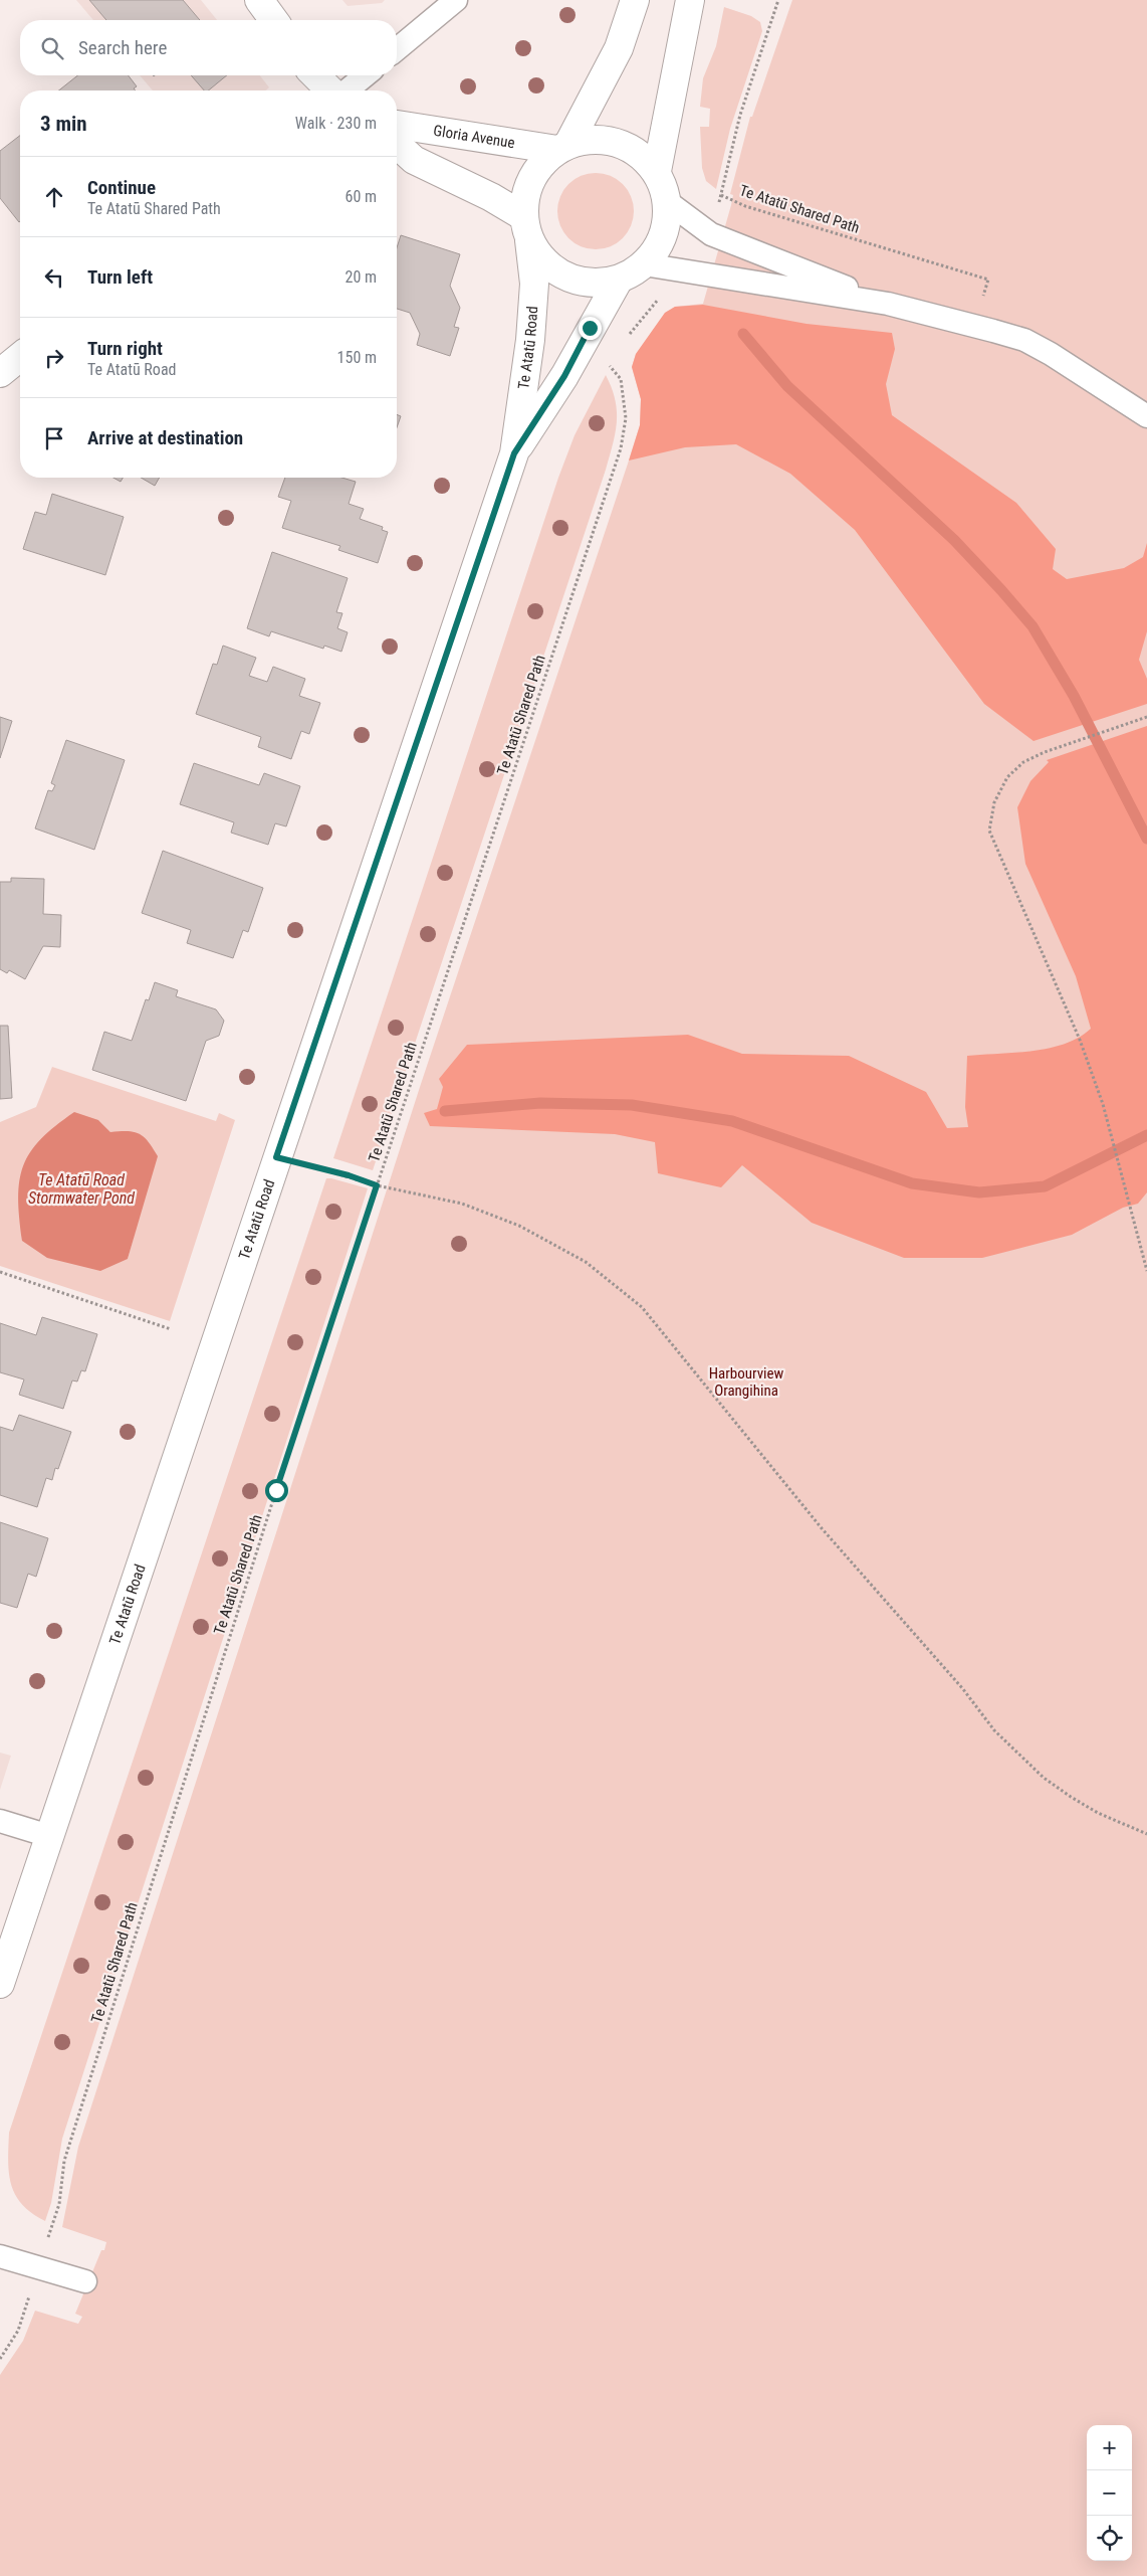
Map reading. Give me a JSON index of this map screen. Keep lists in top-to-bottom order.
{
  "streets": {
    "main road": ["Gloria Avenue", "Te Atatū Road"],
    "path": ["Te Atatū Shared Path"]
  },
  "crossings": [
    ["Gloria Avenue", "Te Atatū Road"]
  ],
  "water": ["Te Atatū Road Stormwater Pond"],
  "parks": ["Harbourview Orangihina"],
  "page": {
    "search": "Search here",
    "heading": ["3 min", "Walk · 230 m"],
    "list": [
      ["Continue", "Te Atatū Shared Path", "60 m"],
      ["Turn left", "20 m"],
      ["Turn right", "Te Atatū Road", "150 m"],
      "Arrive at destination"
    ],
    "map_buttons": ["+", "−"]
  }
}
